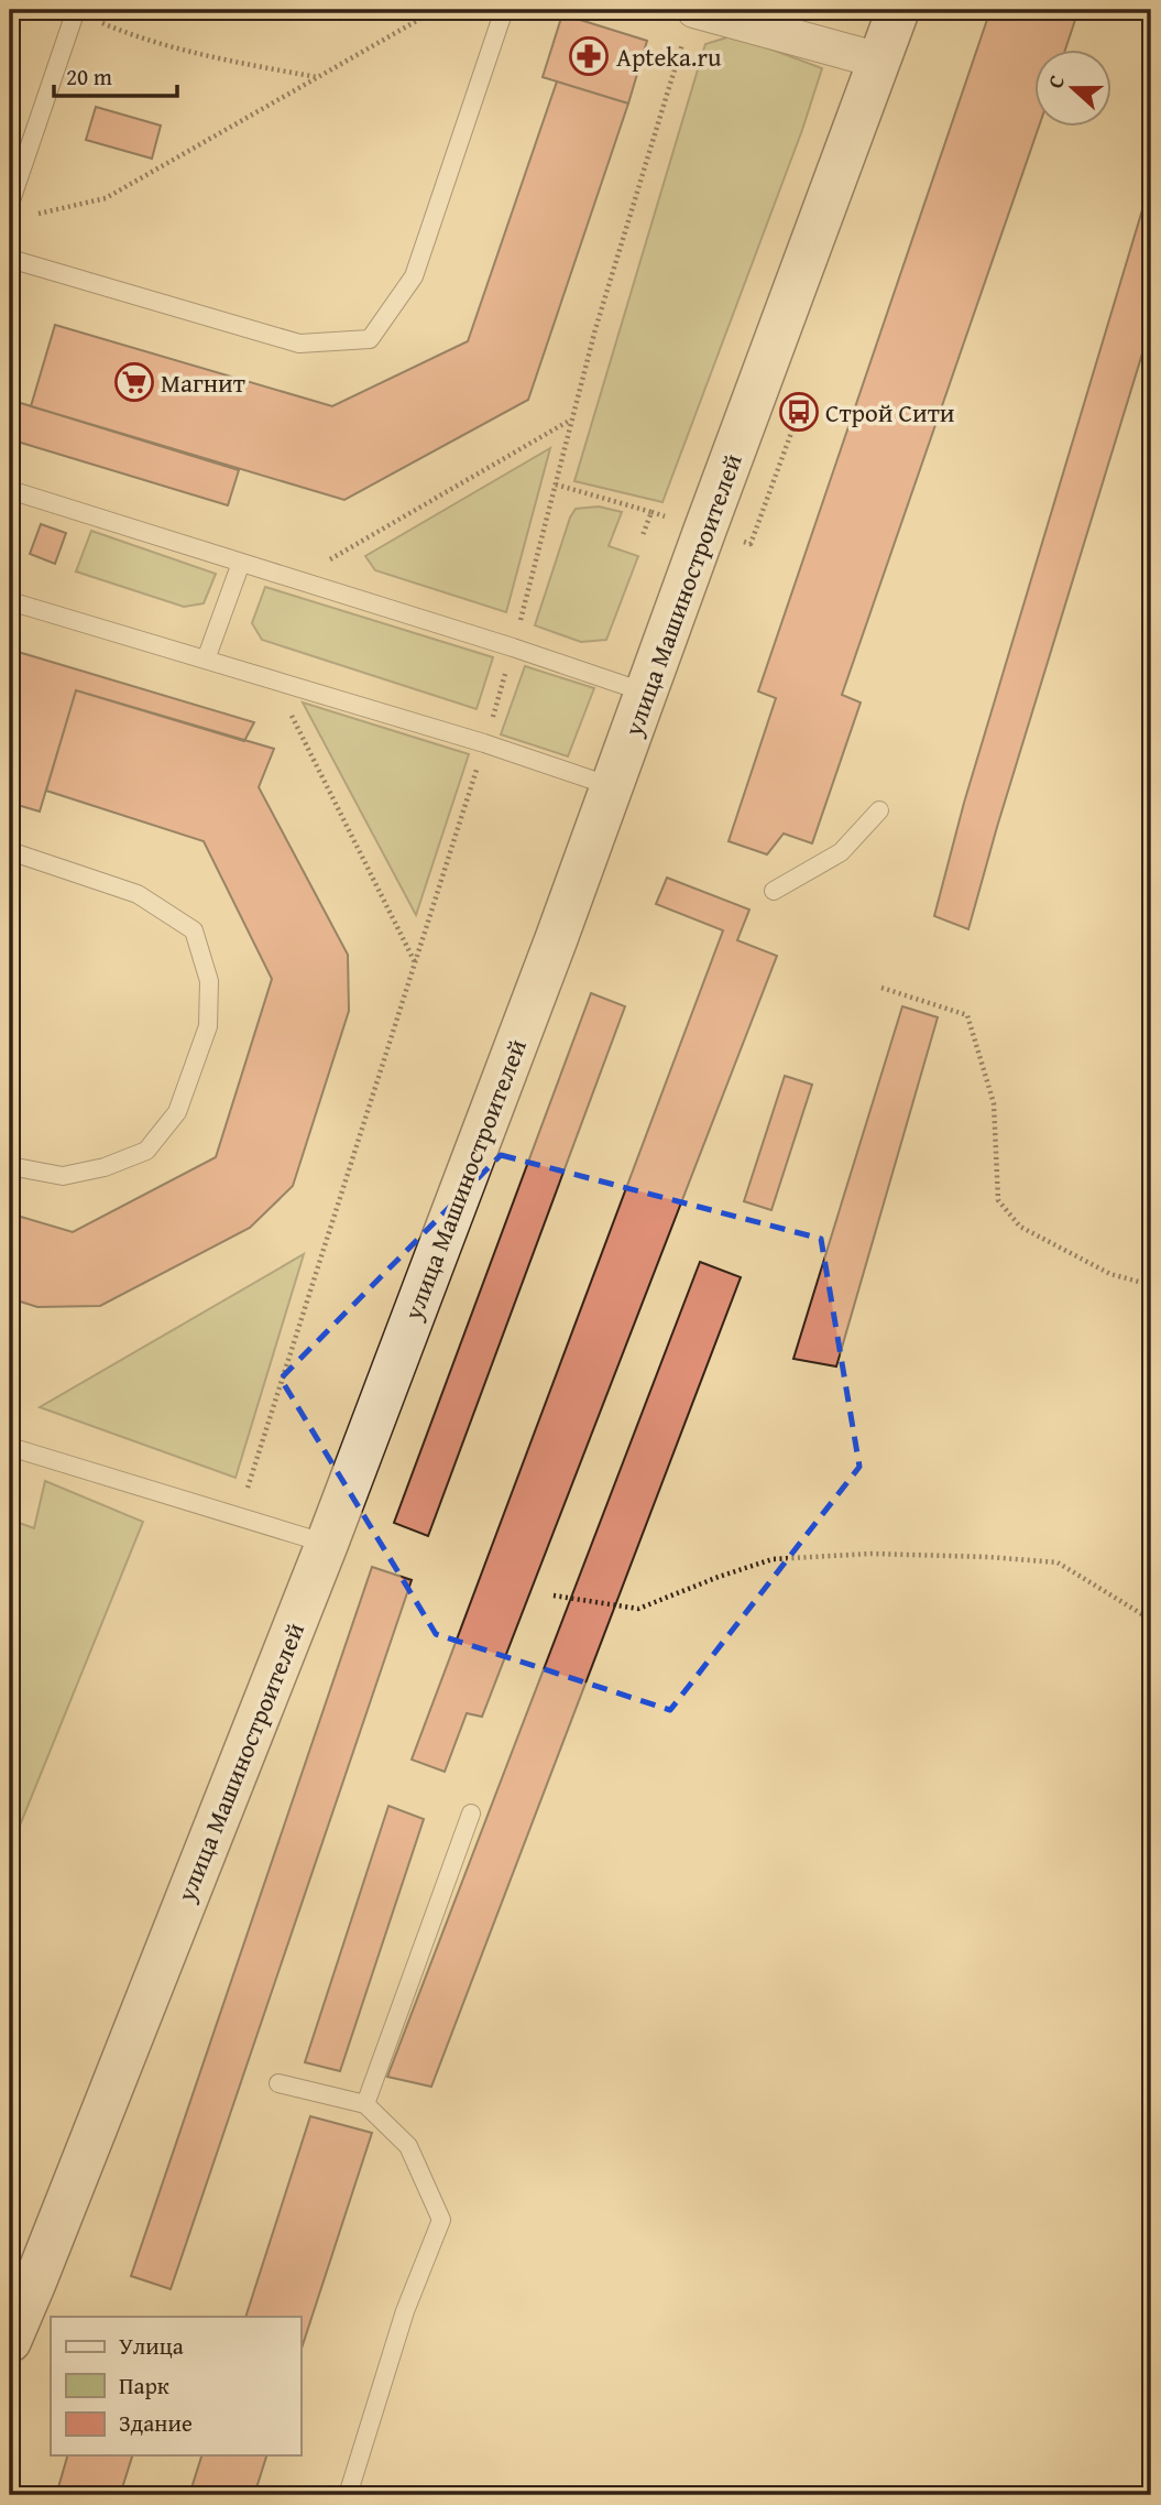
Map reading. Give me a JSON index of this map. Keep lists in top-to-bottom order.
{
  "streets": {
    "main road": ["улица Машиностроителей"]
  },
  "places": {
    "pharmacy": ["Apteka.ru"],
    "supermarket": ["Магнит"],
    "bus stop": ["Строй Сити"]
  },
  "legend": ["Улица", "Парк", "Здание"],
  "scale_bar": "20 m",
  "north": "left"
}
